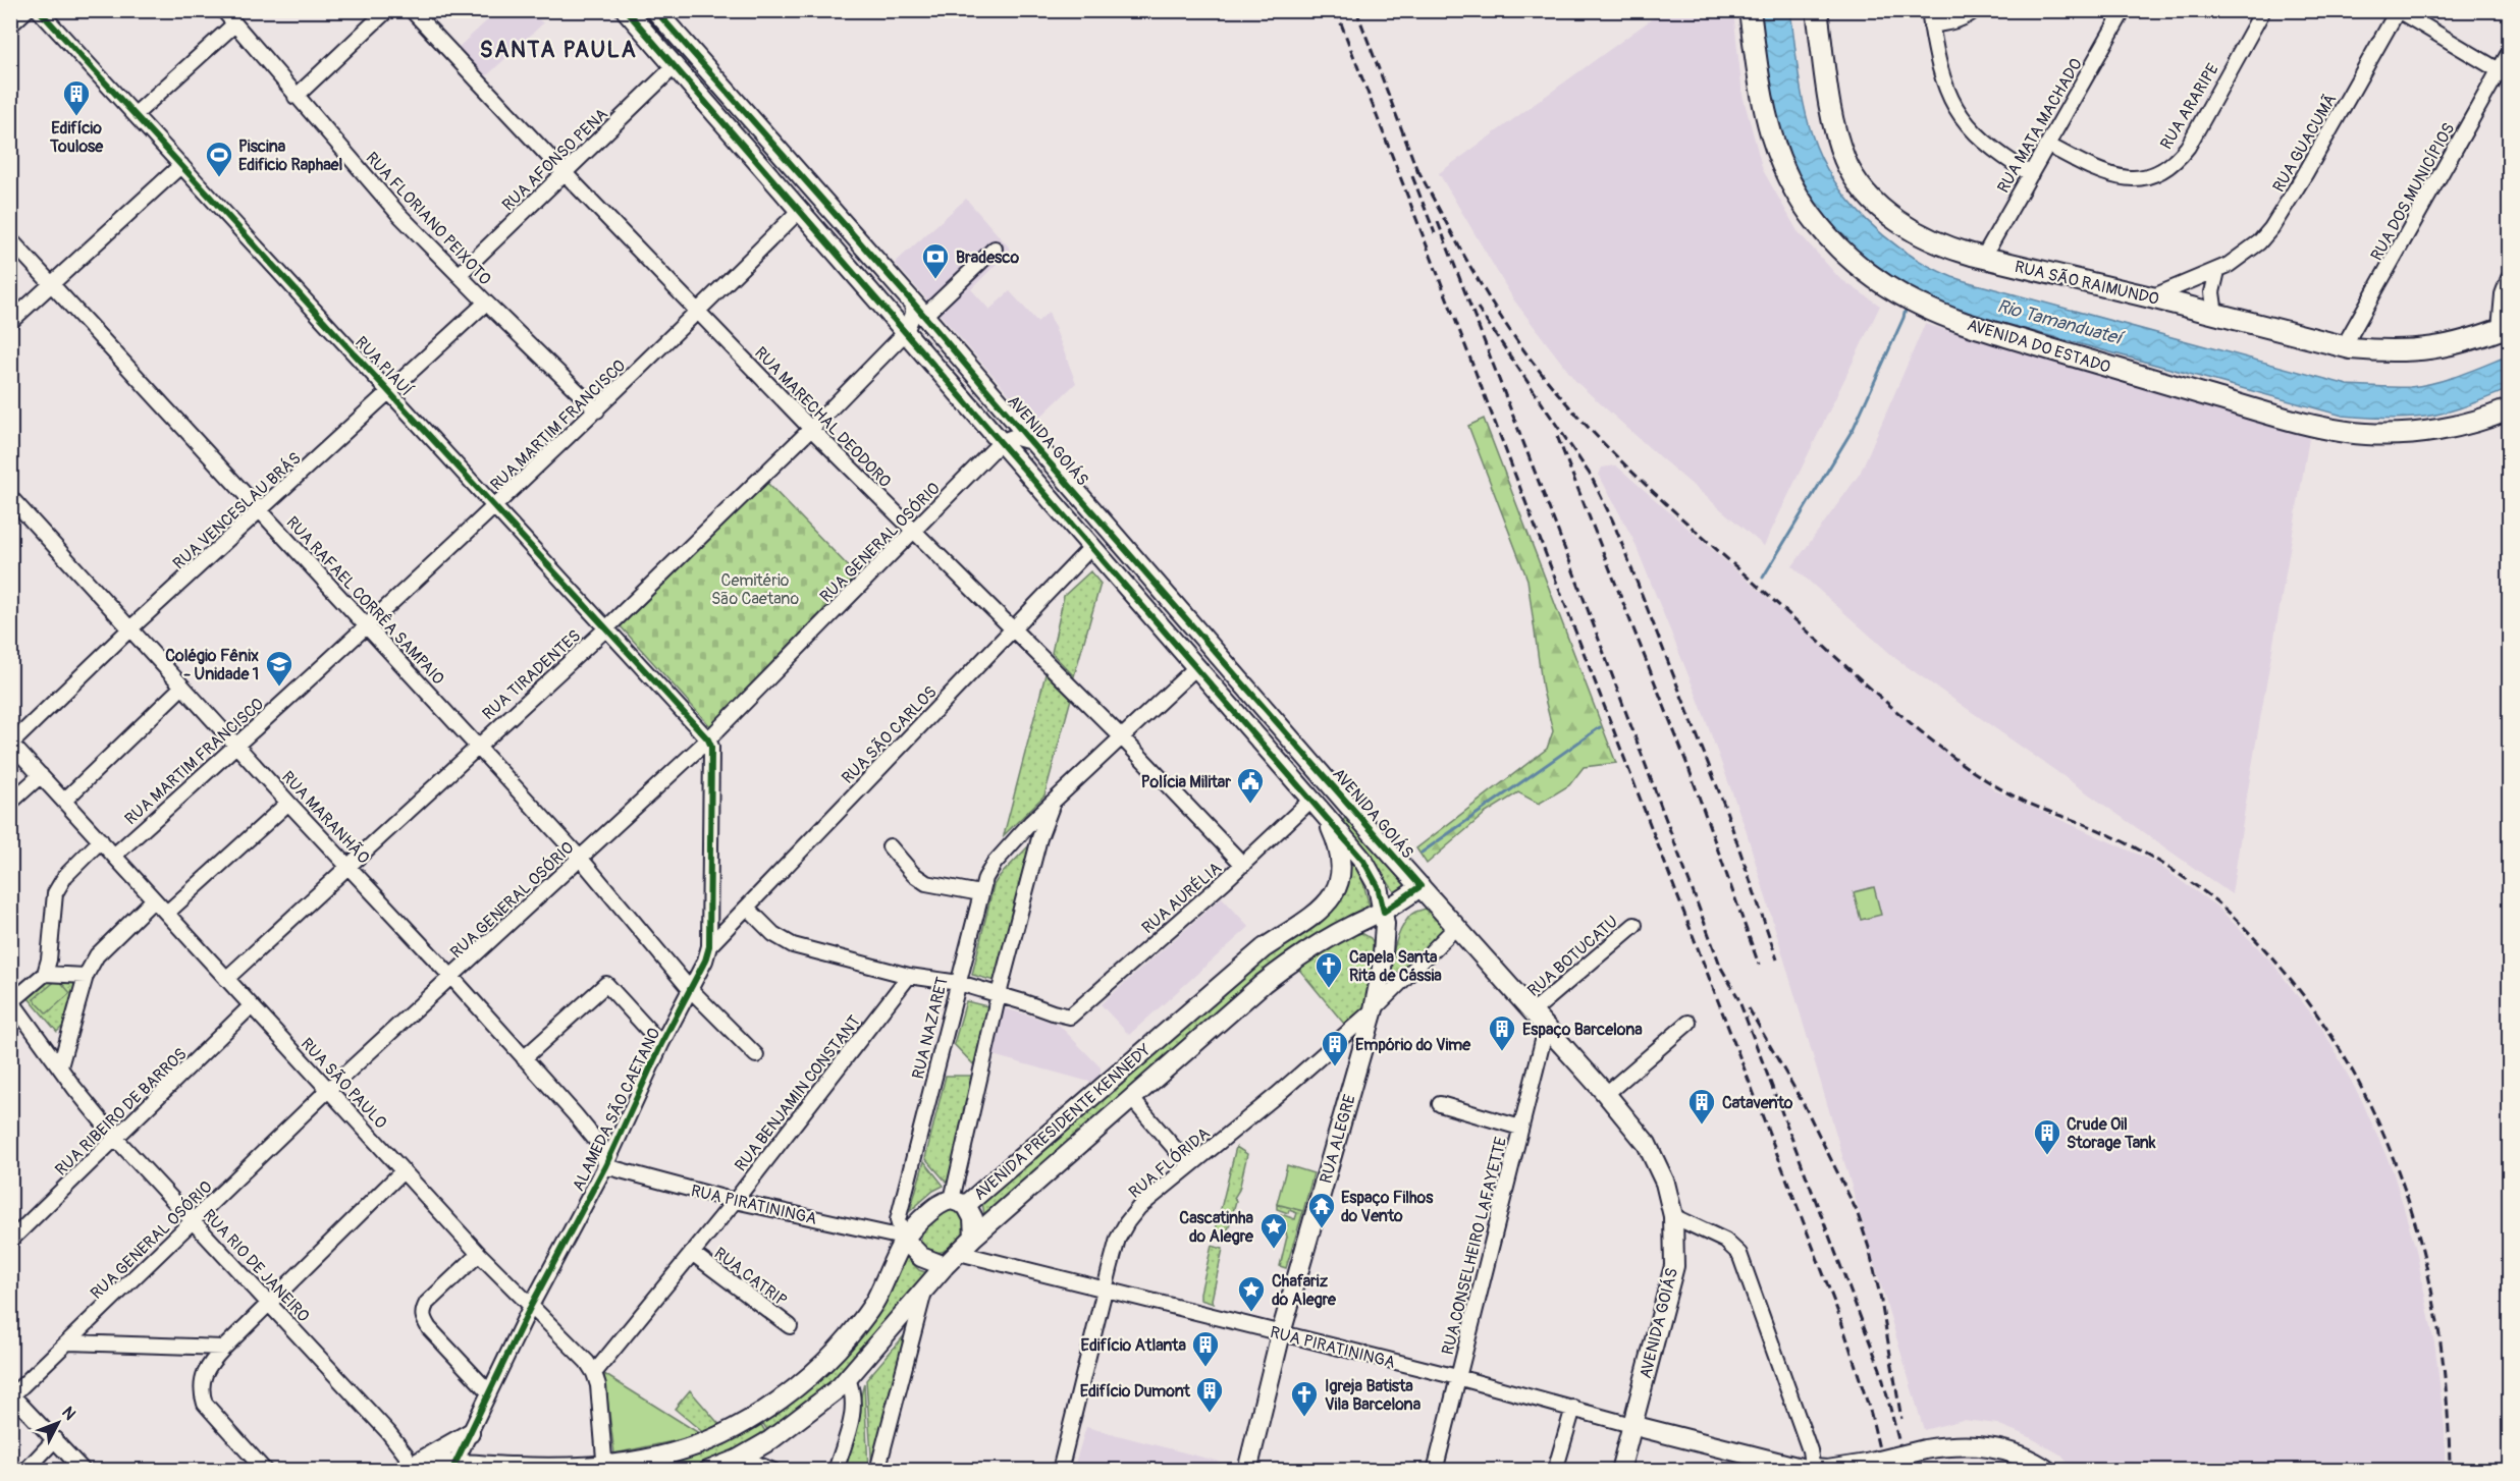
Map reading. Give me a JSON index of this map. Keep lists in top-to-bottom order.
{
  "streets": {
    "highway": ["RUA SÃO RAIMUNDO", "AVENIDA DO ESTADO"],
    "main road": [
      "AVENIDA GOIÁS",
      "AVENIDA PRESIDENTE KENNEDY",
      "RUA ALEGRE",
      "RUA PIRATININGA"
    ],
    "street": [
      "RUA ARARIPE",
      "RUA MATA MACHADO",
      "RUA GUACUMÃ",
      "RUA AFONSO PENA",
      "RUA DOS MUNICÍPIOS",
      "RUA FLORIANO PEIXOTO",
      "RUA PIAUÍ",
      "RUA MARECHAL DEODORO",
      "RUA MARTIM FRANCISCO",
      "RUA VENCESLAU BRÁS",
      "RUA GENERAL OSÓRIO",
      "RUA RAFAEL CORRÊA SAMPAIO",
      "RUA TIRADENTES",
      "RUA SÃO CARLOS",
      "RUA MARANHÃO",
      "RUA AURÉLIA",
      "RUA BOTUCATU",
      "RUA NAZARET",
      "RUA SÃO PAULO",
      "RUA BENJAMIN CONSTANT",
      "ALAMEDA SÃO CAETANO",
      "RUA RIBEIRO DE BARROS",
      "RUA FLÓRIDA",
      "RUA CONSELHEIRO LAFAYETTE",
      "RUA RIO DE JANEIRO",
      "RUA CATRIP"
    ]
  },
  "crossings": [
    ["RUA ARARIPE", "RUA MATA MACHADO"],
    ["RUA MATA MACHADO", "RUA SÃO RAIMUNDO"],
    ["RUA GUACUMÃ", "RUA SÃO RAIMUNDO"],
    ["RUA AFONSO PENA", "RUA FLORIANO PEIXOTO"],
    ["RUA AFONSO PENA", "RUA MARECHAL DEODORO"],
    ["RUA DOS MUNICÍPIOS", "RUA SÃO RAIMUNDO"],
    ["RUA FLORIANO PEIXOTO", "RUA MARTIM FRANCISCO"],
    ["RUA FLORIANO PEIXOTO", "RUA VENCESLAU BRÁS"],
    ["RUA PIAUÍ", "RUA MARTIM FRANCISCO"],
    ["RUA PIAUÍ", "RUA VENCESLAU BRÁS"],
    ["RUA PIAUÍ", "RUA GENERAL OSÓRIO"],
    ["RUA PIAUÍ", "RUA TIRADENTES"],
    ["RUA PIAUÍ", "ALAMEDA SÃO CAETANO"],
    ["RUA MARECHAL DEODORO", "RUA MARTIM FRANCISCO"],
    ["RUA MARECHAL DEODORO", "RUA GENERAL OSÓRIO"],
    ["RUA MARECHAL DEODORO", "RUA TIRADENTES"],
    ["RUA MARECHAL DEODORO", "RUA SÃO CARLOS"],
    ["RUA MARECHAL DEODORO", "RUA AURÉLIA"],
    ["RUA MARECHAL DEODORO", "RUA NAZARET"],
    ["RUA MARTIM FRANCISCO", "RUA RAFAEL CORRÊA SAMPAIO"],
    ["RUA MARTIM FRANCISCO", "RUA MARANHÃO"],
    ["RUA MARTIM FRANCISCO", "RUA SÃO PAULO"],
    ["AVENIDA GOIÁS", "RUA BOTUCATU"],
    ["AVENIDA GOIÁS", "AVENIDA PRESIDENTE KENNEDY"],
    ["AVENIDA GOIÁS", "RUA FLÓRIDA"],
    ["AVENIDA GOIÁS", "RUA PIRATININGA"],
    ["AVENIDA GOIÁS", "RUA CONSELHEIRO LAFAYETTE"],
    ["RUA VENCESLAU BRÁS", "RUA RAFAEL CORRÊA SAMPAIO"],
    ["RUA VENCESLAU BRÁS", "RUA MARANHÃO"],
    ["RUA VENCESLAU BRÁS", "RUA SÃO PAULO"],
    ["RUA GENERAL OSÓRIO", "RUA RAFAEL CORRÊA SAMPAIO"],
    ["RUA GENERAL OSÓRIO", "RUA MARANHÃO"],
    ["RUA GENERAL OSÓRIO", "RUA SÃO PAULO"],
    ["RUA GENERAL OSÓRIO", "ALAMEDA SÃO CAETANO"],
    ["RUA GENERAL OSÓRIO", "RUA RIO DE JANEIRO"],
    ["RUA RAFAEL CORRÊA SAMPAIO", "RUA TIRADENTES"],
    ["RUA RAFAEL CORRÊA SAMPAIO", "ALAMEDA SÃO CAETANO"],
    ["RUA TIRADENTES", "RUA MARANHÃO"],
    ["RUA TIRADENTES", "RUA SÃO PAULO"],
    ["RUA SÃO CARLOS", "ALAMEDA SÃO CAETANO"],
    ["RUA MARANHÃO", "ALAMEDA SÃO CAETANO"],
    ["RUA MARANHÃO", "RUA PIRATININGA"],
    ["RUA AURÉLIA", "AVENIDA PRESIDENTE KENNEDY"],
    ["RUA NAZARET", "AVENIDA PRESIDENTE KENNEDY"],
    ["RUA NAZARET", "RUA PIRATININGA"],
    ["RUA SÃO PAULO", "RUA BENJAMIN CONSTANT"],
    ["RUA SÃO PAULO", "ALAMEDA SÃO CAETANO"],
    ["RUA SÃO PAULO", "RUA RIBEIRO DE BARROS"],
    ["RUA SÃO PAULO", "AVENIDA PRESIDENTE KENNEDY"],
    ["RUA BENJAMIN CONSTANT", "RUA PIRATININGA"],
    ["RUA BENJAMIN CONSTANT", "RUA CATRIP"],
    ["ALAMEDA SÃO CAETANO", "AVENIDA PRESIDENTE KENNEDY"],
    ["ALAMEDA SÃO CAETANO", "RUA PIRATININGA"],
    ["RUA RIBEIRO DE BARROS", "RUA RIO DE JANEIRO"],
    ["AVENIDA PRESIDENTE KENNEDY", "RUA ALEGRE"],
    ["AVENIDA PRESIDENTE KENNEDY", "RUA PIRATININGA"],
    ["AVENIDA PRESIDENTE KENNEDY", "RUA RIO DE JANEIRO"],
    ["RUA ALEGRE", "RUA FLÓRIDA"],
    ["RUA ALEGRE", "RUA PIRATININGA"],
    ["RUA FLÓRIDA", "RUA PIRATININGA"],
    ["RUA PIRATININGA", "RUA CONSELHEIRO LAFAYETTE"]
  ],
  "districts": ["SANTA PAULA"],
  "water": ["Rio Tamanduateí"],
  "parks": ["Cemitério São Caetano"],
  "places": {
    "building": [
      "Edifício Toulose",
      "Espaço Barcelona",
      "Empório do Vime",
      "Catavento",
      "Crude Oil Storage Tank",
      "Edifício Atlanta",
      "Edifício Dumont"
    ],
    "sports": ["Piscina Edificio Raphael"],
    "bank": ["Bradesco"],
    "school or university": ["Colégio Fênix - Unidade 1"],
    "public building": ["Polícia Militar"],
    "church": ["Capela Santa Rita de Cássia", "Igreja Batista Vila Barcelona"],
    "temple": ["Espaço Filhos do Vento"],
    "place": ["Cascatinha do Alegre", "Chafariz do Alegre"]
  },
  "north": "top right"
}
